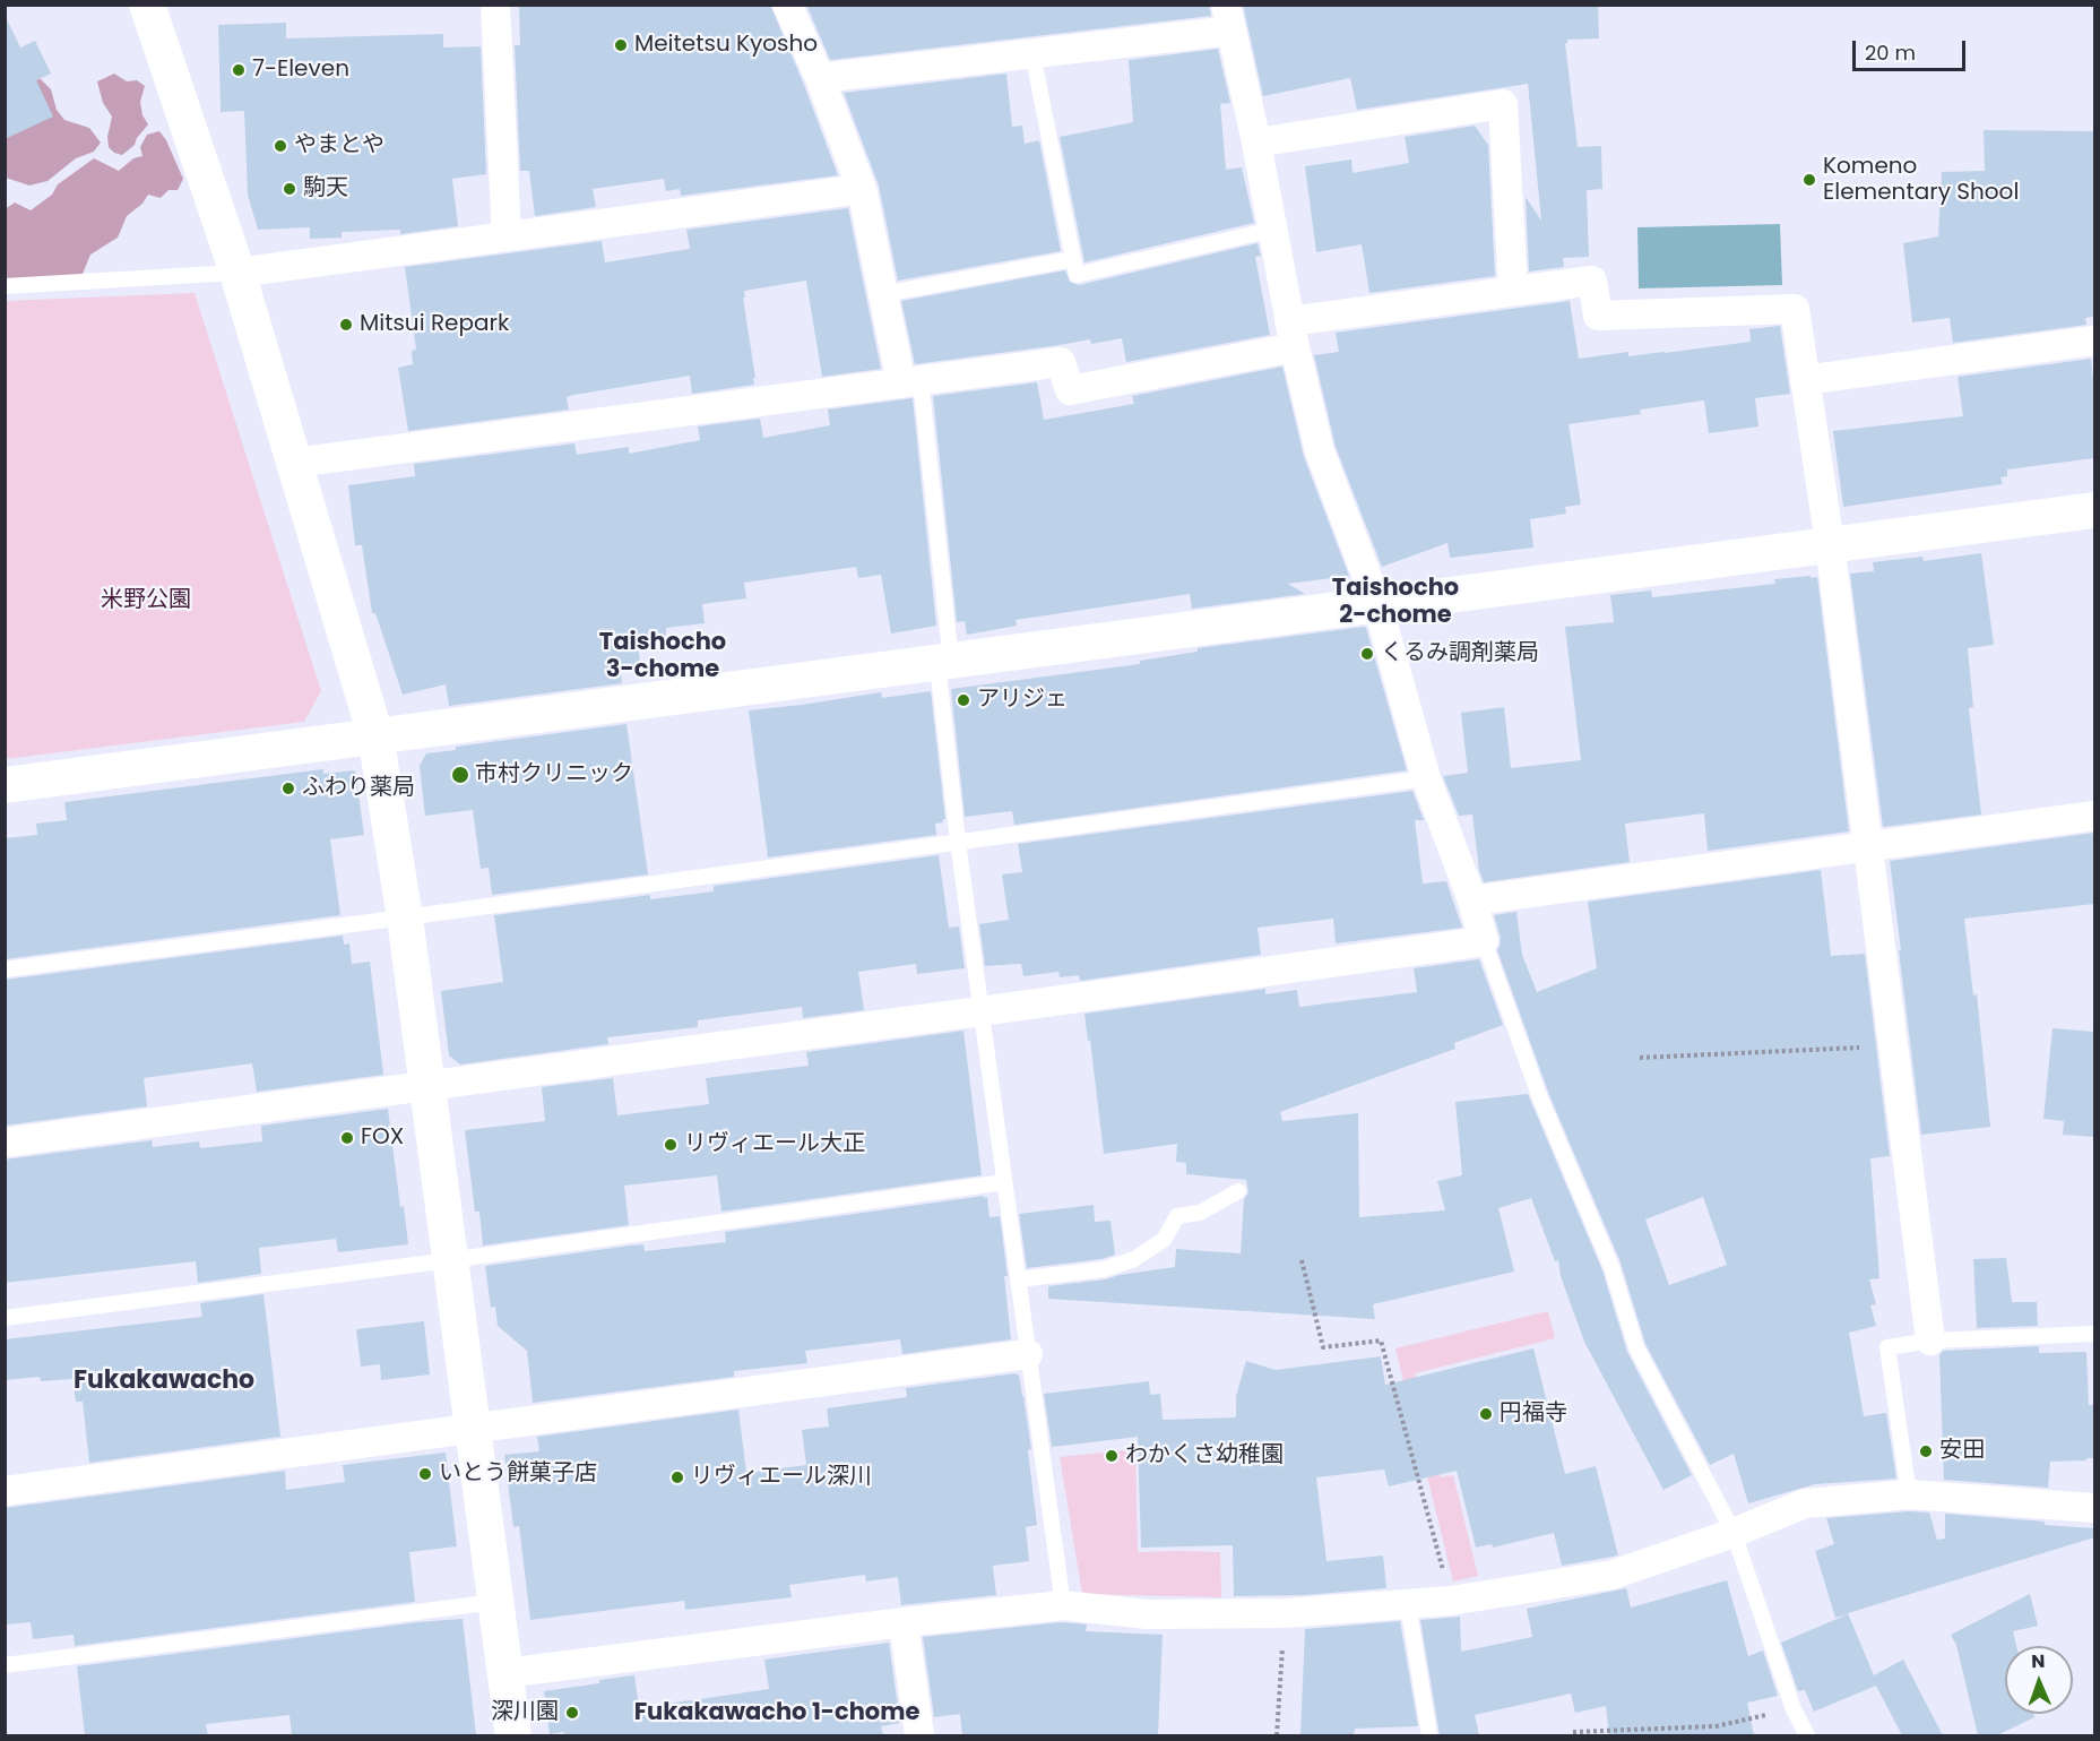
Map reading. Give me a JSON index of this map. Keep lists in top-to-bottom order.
{
  "districts": [
    "Taishocho 2-chome",
    "Taishocho 3-chome",
    "Fukakawacho",
    "Fukakawacho 1-chome"
  ],
  "parks": ["米野公園"],
  "places": [
    "Meitetsu Kyosho",
    "7-Eleven",
    "やまとや",
    "Komeno Elementary Shool",
    "駒天",
    "Mitsui Repark",
    "くるみ調剤薬局",
    "アリジェ",
    "市村クリニック",
    "ふわり薬局",
    "FOX",
    "リヴィエール大正",
    "円福寺",
    "安田",
    "わかくさ幼稚園",
    "いとう餅菓子店",
    "リヴィエール深川",
    "深川園"
  ],
  "scale_bar": "20 m",
  "north": "top"
}
